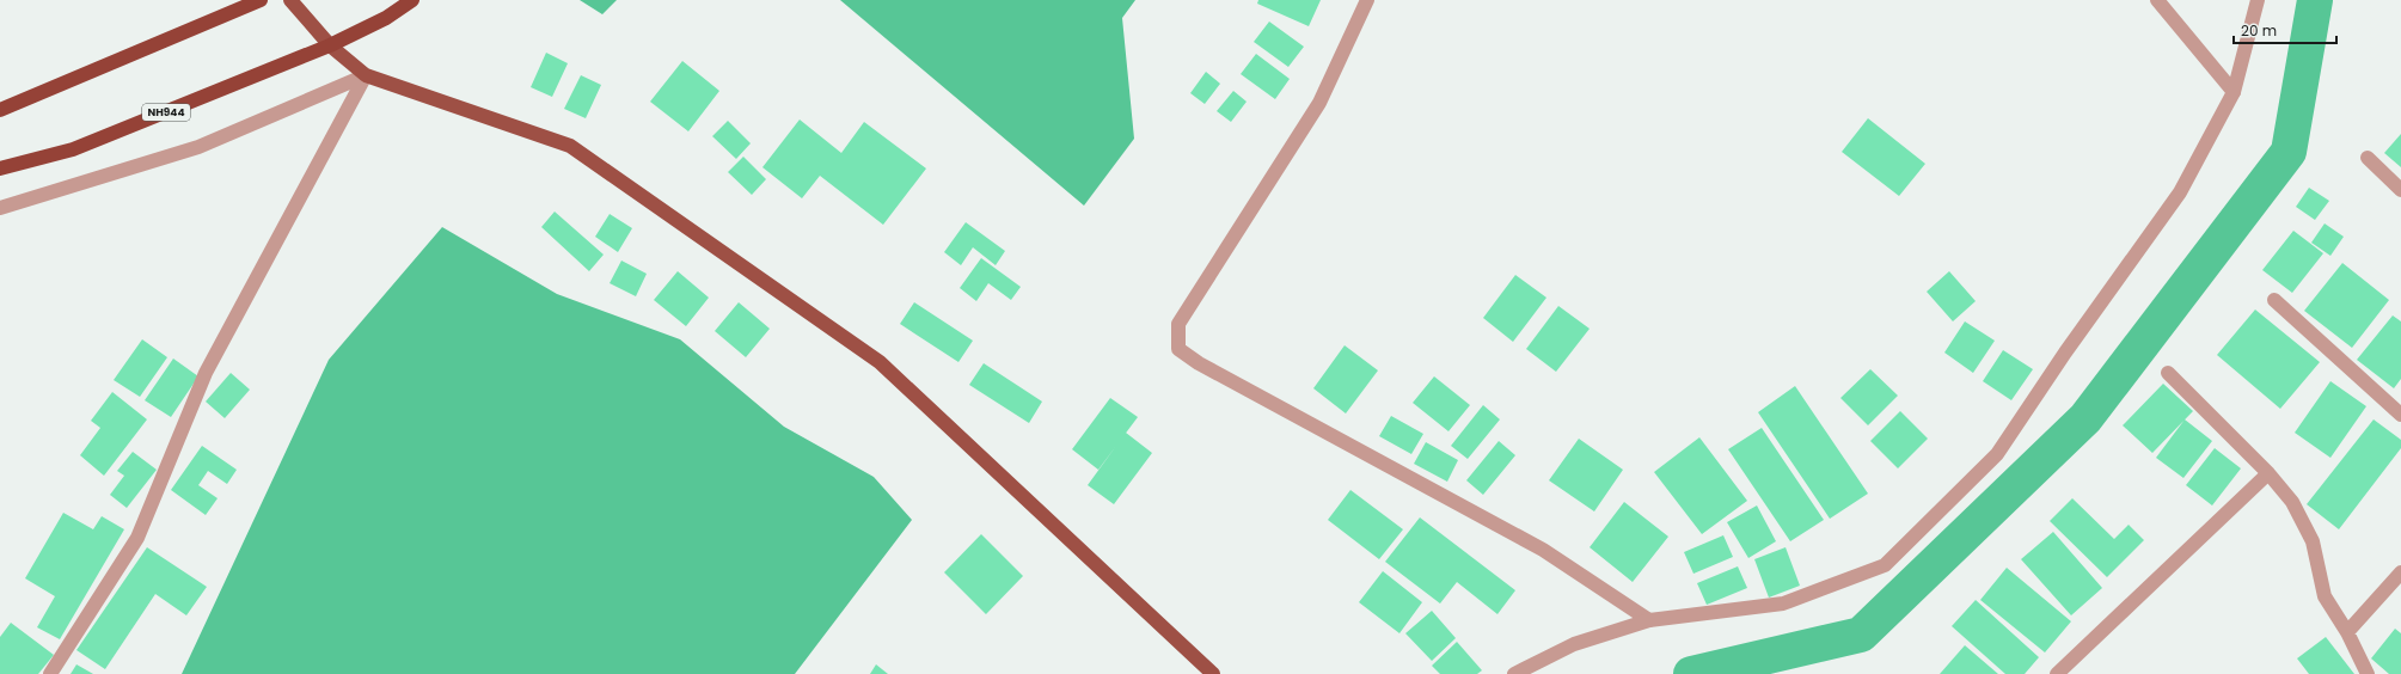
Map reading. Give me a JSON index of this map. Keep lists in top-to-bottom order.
{
  "streets": {
    "highway": ["NH944"]
  },
  "scale_bar": "20 m"
}
